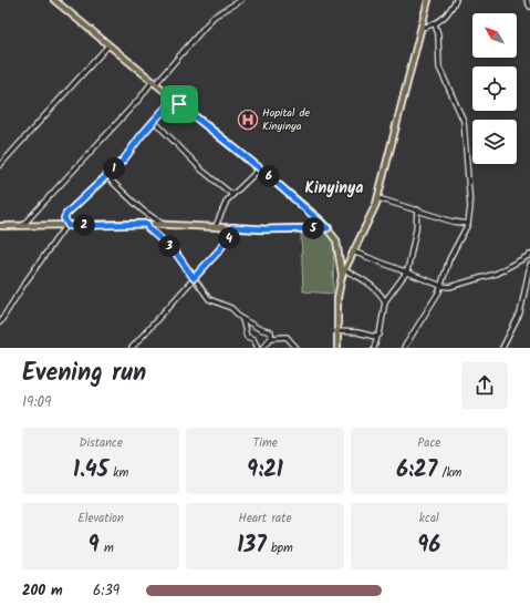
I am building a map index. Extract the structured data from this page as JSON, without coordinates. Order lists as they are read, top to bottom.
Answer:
{
  "districts": ["Kinyinya"],
  "places": {
    "hospital": ["Hopital de Kinyinya"]
  },
  "north": "top left",
  "page": {
    "pins": [
      "1",
      "6",
      "2",
      "5",
      "4",
      "3"
    ],
    "heading": ["Evening run", "19:09"],
    "stats": [
      ["Distance", "1.45 km"],
      ["Time", "9:21"],
      ["Pace", "6:27 /km"],
      ["Elevation", "9 m"],
      ["Heart rate", "137 bpm"],
      ["kcal", "96"]
    ],
    "list": [
      {
        "name": "200 m",
        "note": "6:39"
      }
    ]
  }
}
